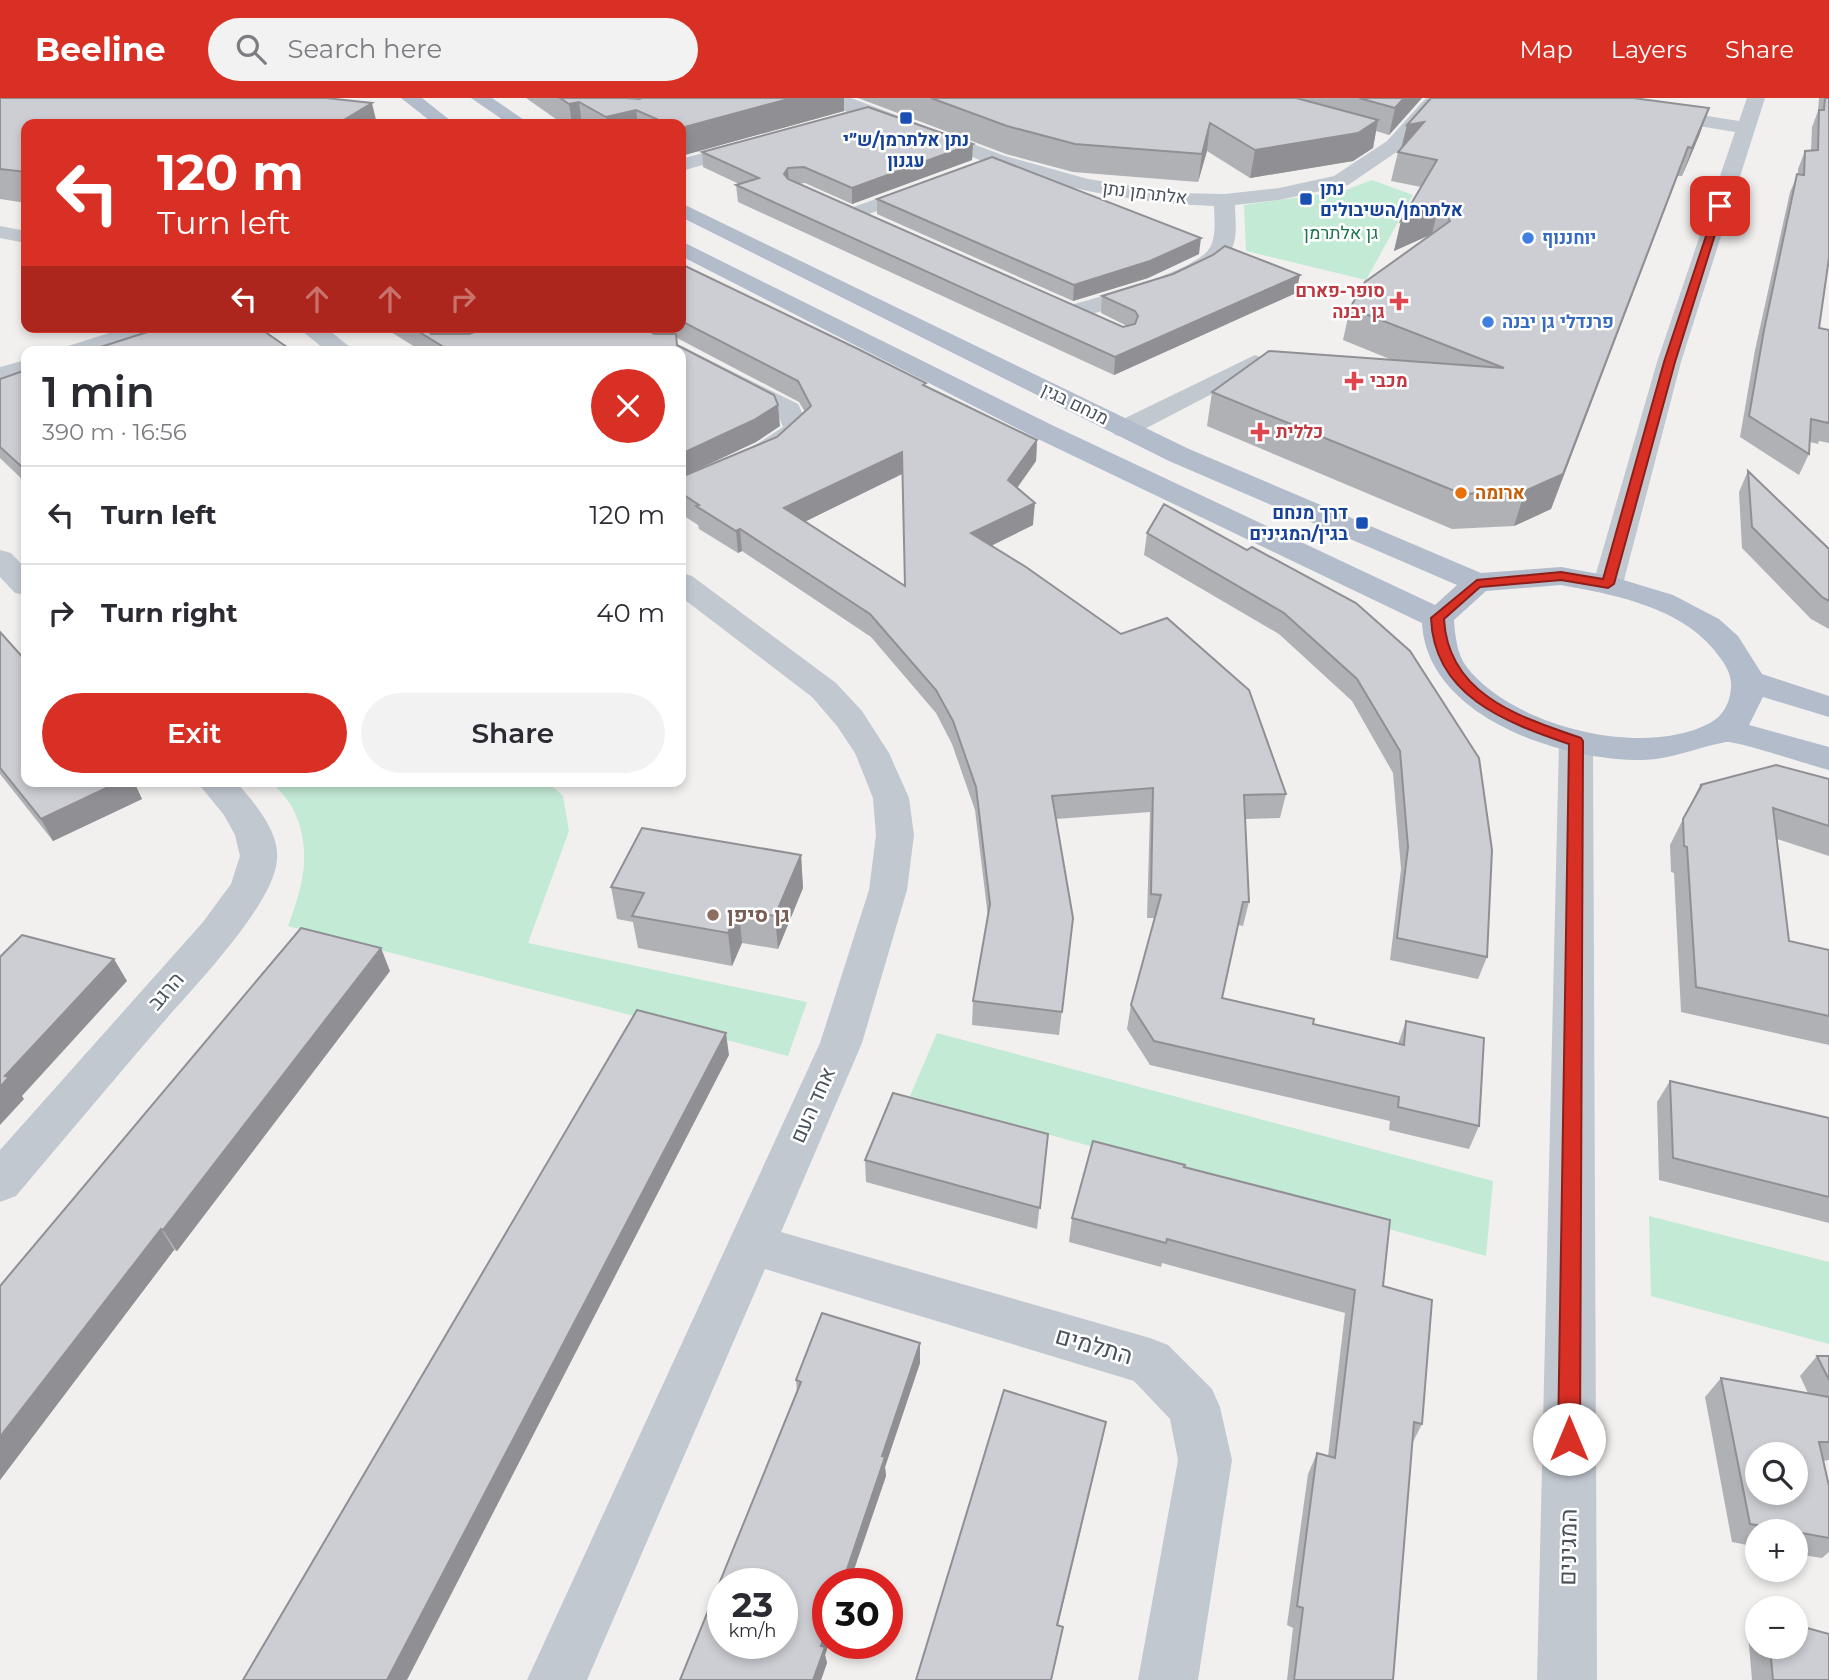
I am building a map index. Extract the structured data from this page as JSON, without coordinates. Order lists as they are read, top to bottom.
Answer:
{
  "streets": {
    "main road": ["מנחם בגין"],
    "street": [
      "אלתרמן נתן",
      "הרגב",
      "אחד העם",
      "התלמים",
      "המגינים"
    ]
  },
  "crossings": [
    ["אחד העם", "התלמים"]
  ],
  "parks": ["גן אלתרמן"],
  "places": {
    "transit": ["נתן אלתרמן/ש״י עגנון", "נתן אלתרמן/השיבולים", "דרך מנחם בגין/המגינים"],
    "other": [
      "יוחננוף",
      "פרנדלי גן יבנה",
      "ארומה",
      "גן סיפן"
    ],
    "health": ["סופר-פארם גן יבנה", "מכבי", "כללית"]
  },
  "page": {
    "header": "Beeline",
    "search": "Search here",
    "nav": ["Map", "Layers", "Share"],
    "turn": ["120 m", "Turn left"],
    "heading": ["1 min", "390 m · 16:56"],
    "list": [
      {
        "name": "Turn left",
        "value": "120 m"
      },
      {
        "name": "Turn right",
        "value": "40 m"
      }
    ],
    "buttons": ["Exit", "Share"],
    "map_buttons": ["+", "−"],
    "speed": "23 km/h",
    "limit": "30"
  }
}
